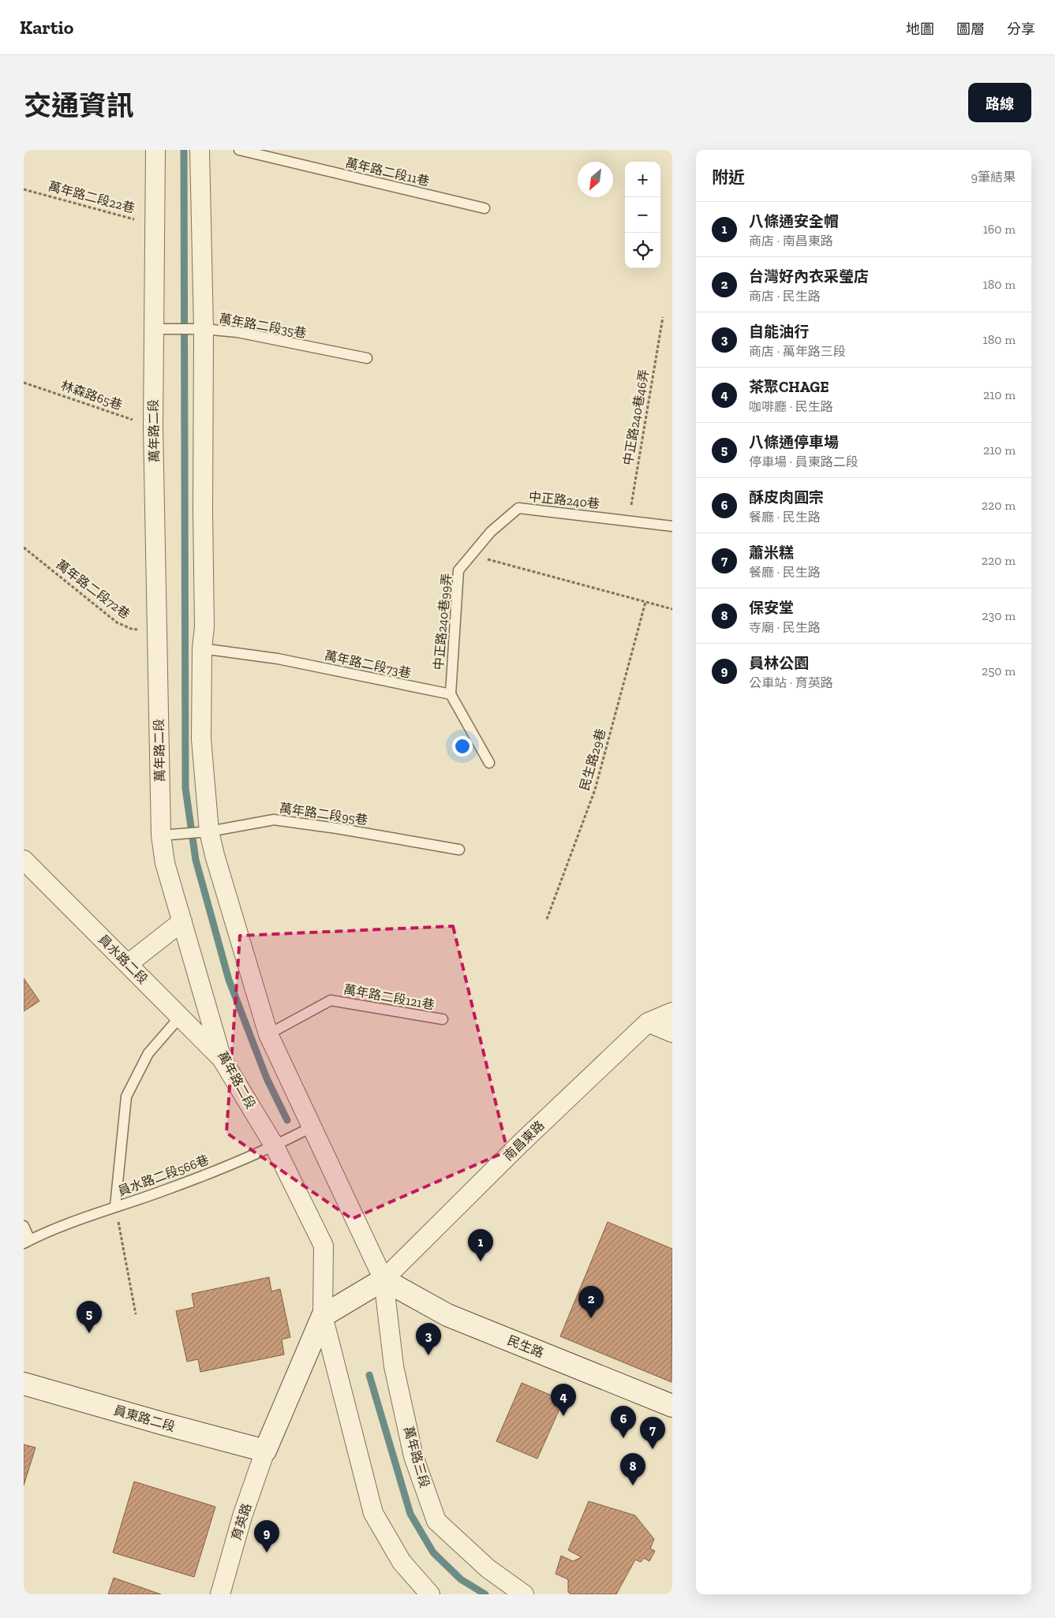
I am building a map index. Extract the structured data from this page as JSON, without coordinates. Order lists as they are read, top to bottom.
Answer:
{
  "streets": {
    "street": [
      "萬年路二段",
      "員水路二段",
      "南昌東路",
      "民生路",
      "員東路二段",
      "萬年路三段",
      "育英路"
    ],
    "lane": [
      "萬年路二段11巷",
      "萬年路二段35巷",
      "中正路240巷",
      "中正路240巷99弄",
      "萬年路二段73巷",
      "萬年路二段95巷",
      "萬年路二段121巷",
      "員水路二段566巷"
    ],
    "path": [
      "萬年路二段22巷",
      "林森路65巷",
      "中正路240巷46弄",
      "萬年路二段72巷",
      "民生路29巷"
    ]
  },
  "crossings": [
    ["萬年路二段22巷", "萬年路二段"],
    ["萬年路二段35巷", "萬年路二段"],
    ["林森路65巷", "萬年路二段"],
    ["中正路240巷46弄", "中正路240巷"],
    ["萬年路二段", "萬年路二段72巷"],
    ["萬年路二段", "萬年路二段95巷"],
    ["萬年路二段", "員水路二段"],
    ["萬年路二段", "員水路二段566巷"],
    ["中正路240巷", "中正路240巷99弄"],
    ["中正路240巷99弄", "萬年路二段73巷"],
    ["南昌東路", "民生路"],
    ["南昌東路", "萬年路三段"],
    ["民生路", "萬年路三段"],
    ["員東路二段", "育英路"]
  ],
  "north": "bottom left",
  "page": {
    "header": "Kartio",
    "nav": ["地圖", "圖層", "分享"],
    "title": "交通資訊",
    "buttons": "路線",
    "heading": ["附近", "9筆結果"],
    "map_buttons": ["+", "−"],
    "list": [
      {
        "mark": "1",
        "name": "八條通安全帽",
        "note": "商店 · 南昌東路",
        "value": "160 m"
      },
      {
        "mark": "2",
        "name": "台灣好內衣采瑩店",
        "note": "商店 · 民生路",
        "value": "180 m"
      },
      {
        "mark": "3",
        "name": "自能油行",
        "note": "商店 · 萬年路三段",
        "value": "180 m"
      },
      {
        "mark": "4",
        "name": "茶聚CHAGE",
        "note": "咖啡廳 · 民生路",
        "value": "210 m"
      },
      {
        "mark": "5",
        "name": "八條通停車場",
        "note": "停車場 · 員東路二段",
        "value": "210 m"
      },
      {
        "mark": "6",
        "name": "酥皮肉圓宗",
        "note": "餐廳 · 民生路",
        "value": "220 m"
      },
      {
        "mark": "7",
        "name": "蕭米糕",
        "note": "餐廳 · 民生路",
        "value": "220 m"
      },
      {
        "mark": "8",
        "name": "保安堂",
        "note": "寺廟 · 民生路",
        "value": "230 m"
      },
      {
        "mark": "9",
        "name": "員林公園",
        "note": "公車站 · 育英路",
        "value": "250 m"
      }
    ],
    "pins": [
      "1",
      "2",
      "5",
      "3",
      "4",
      "6",
      "7",
      "8",
      "9"
    ]
  }
}
